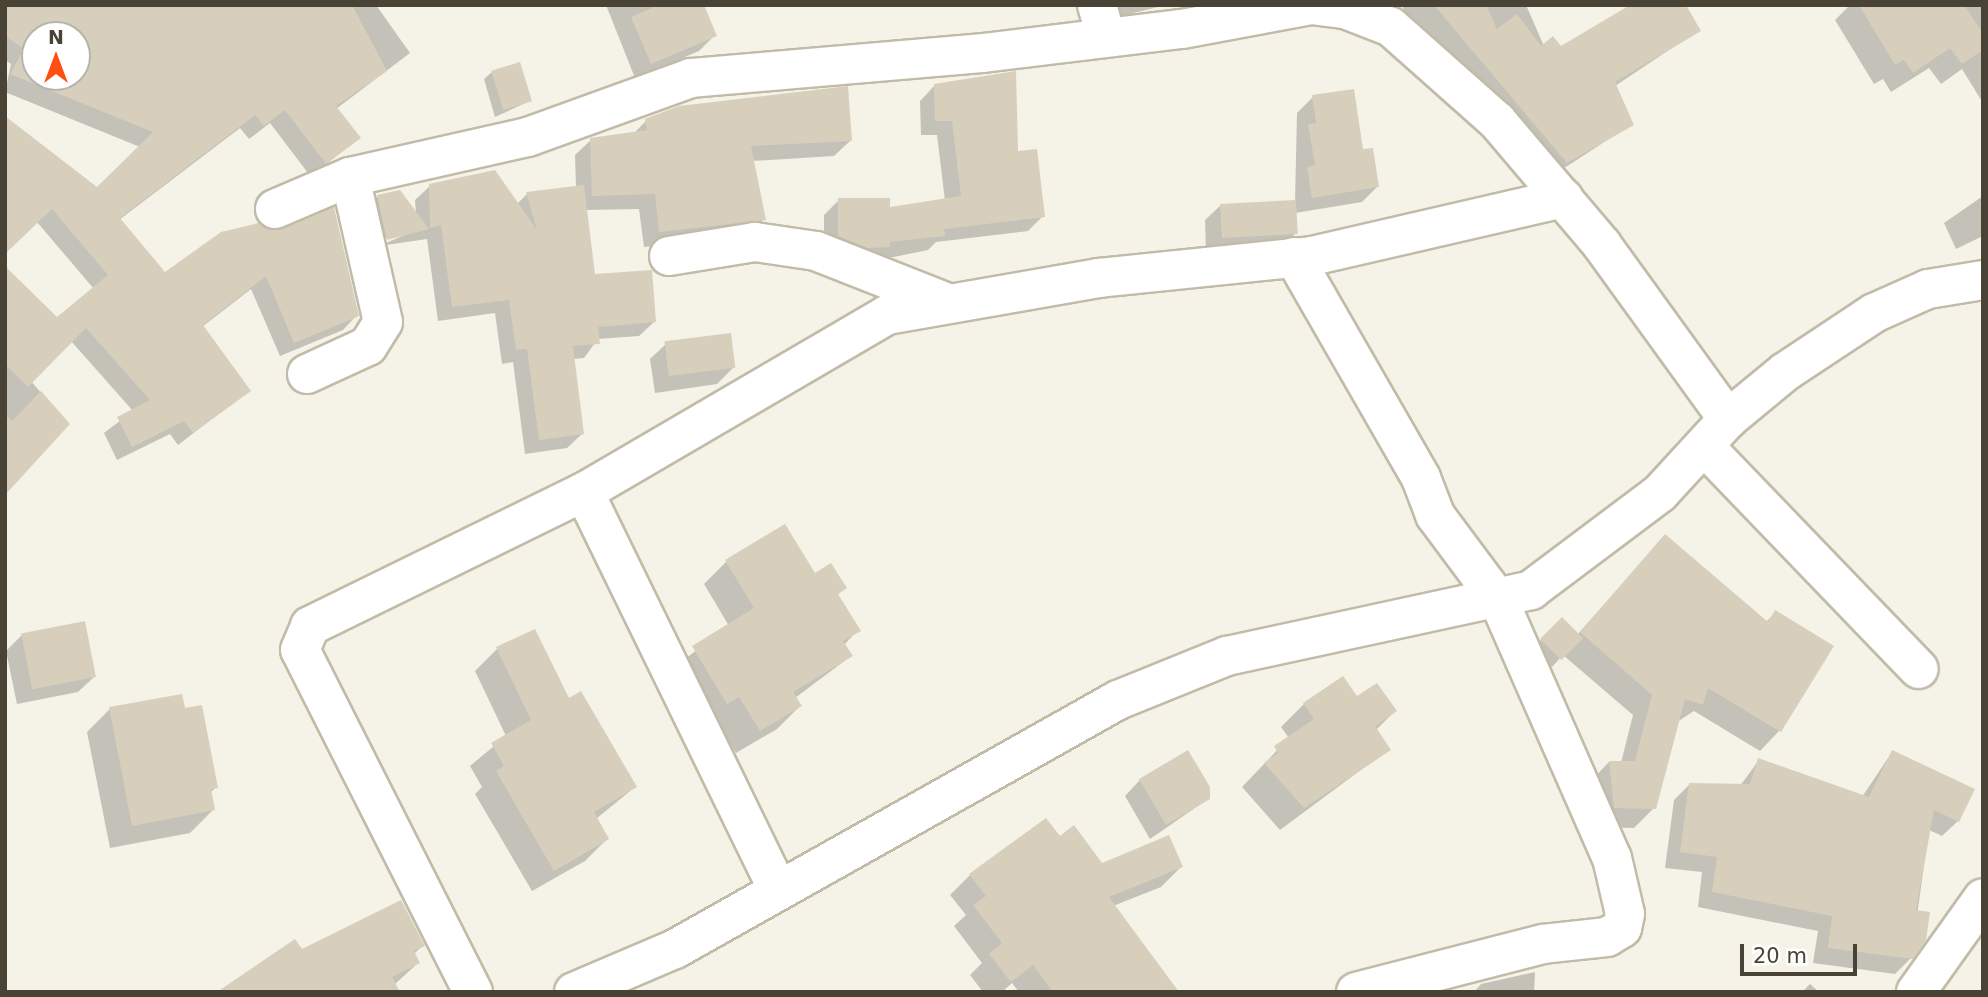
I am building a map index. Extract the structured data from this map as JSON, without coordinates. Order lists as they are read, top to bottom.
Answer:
{
  "scale_bar": "20 m",
  "north": "top"
}
